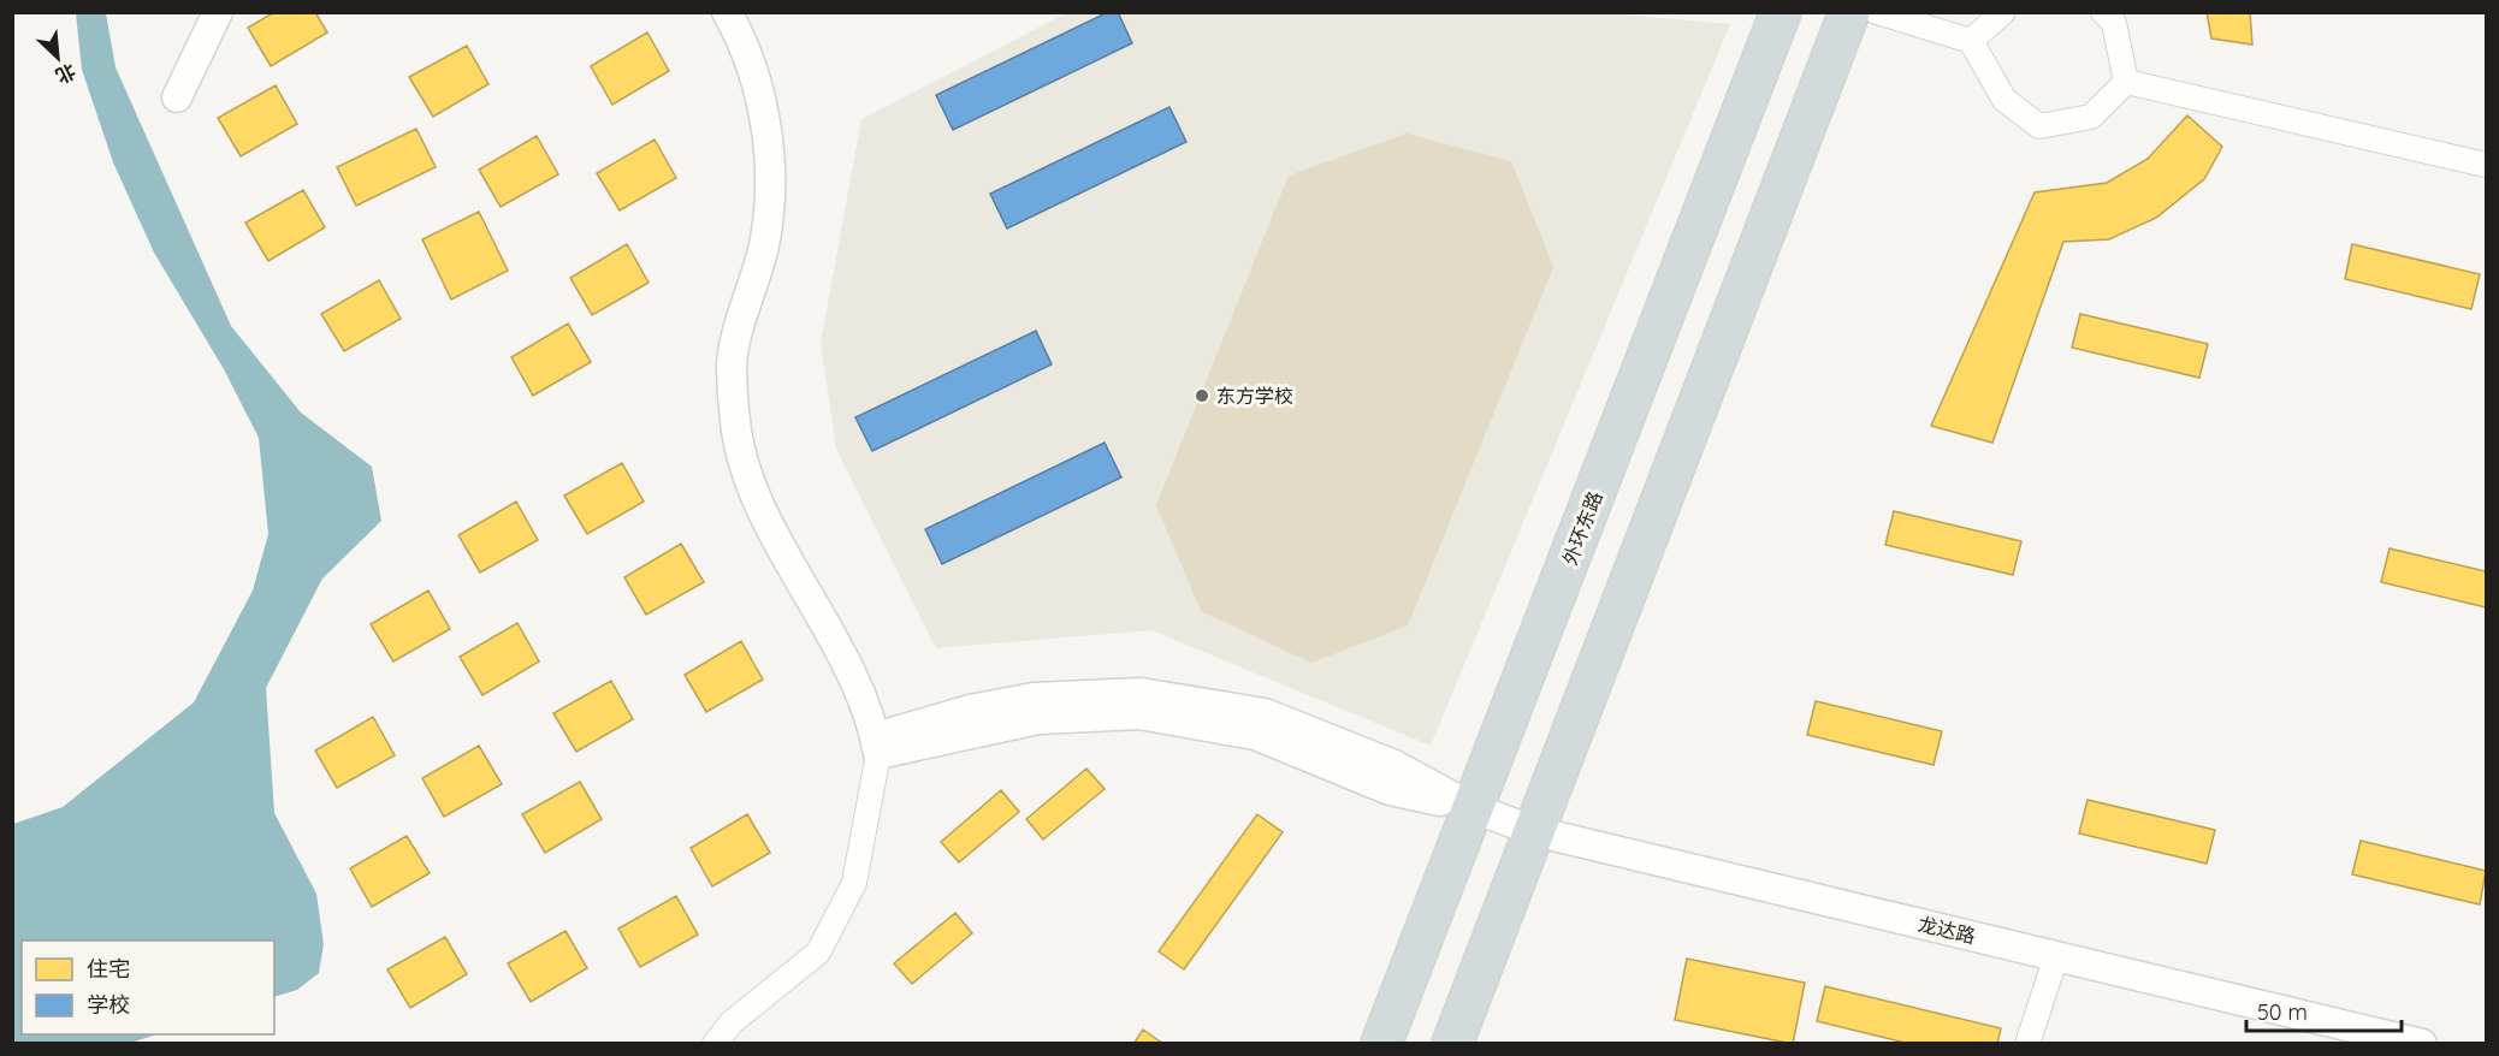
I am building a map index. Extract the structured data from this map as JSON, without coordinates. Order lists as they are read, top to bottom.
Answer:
{
  "streets": {
    "highway": ["外环东路"],
    "street": ["龙达路"]
  },
  "crossings": [
    ["外环东路", "龙达路"]
  ],
  "places": ["东方学校"],
  "legend": ["住宅", "学校"],
  "scale_bar": "50 m",
  "north": "bottom right"
}
